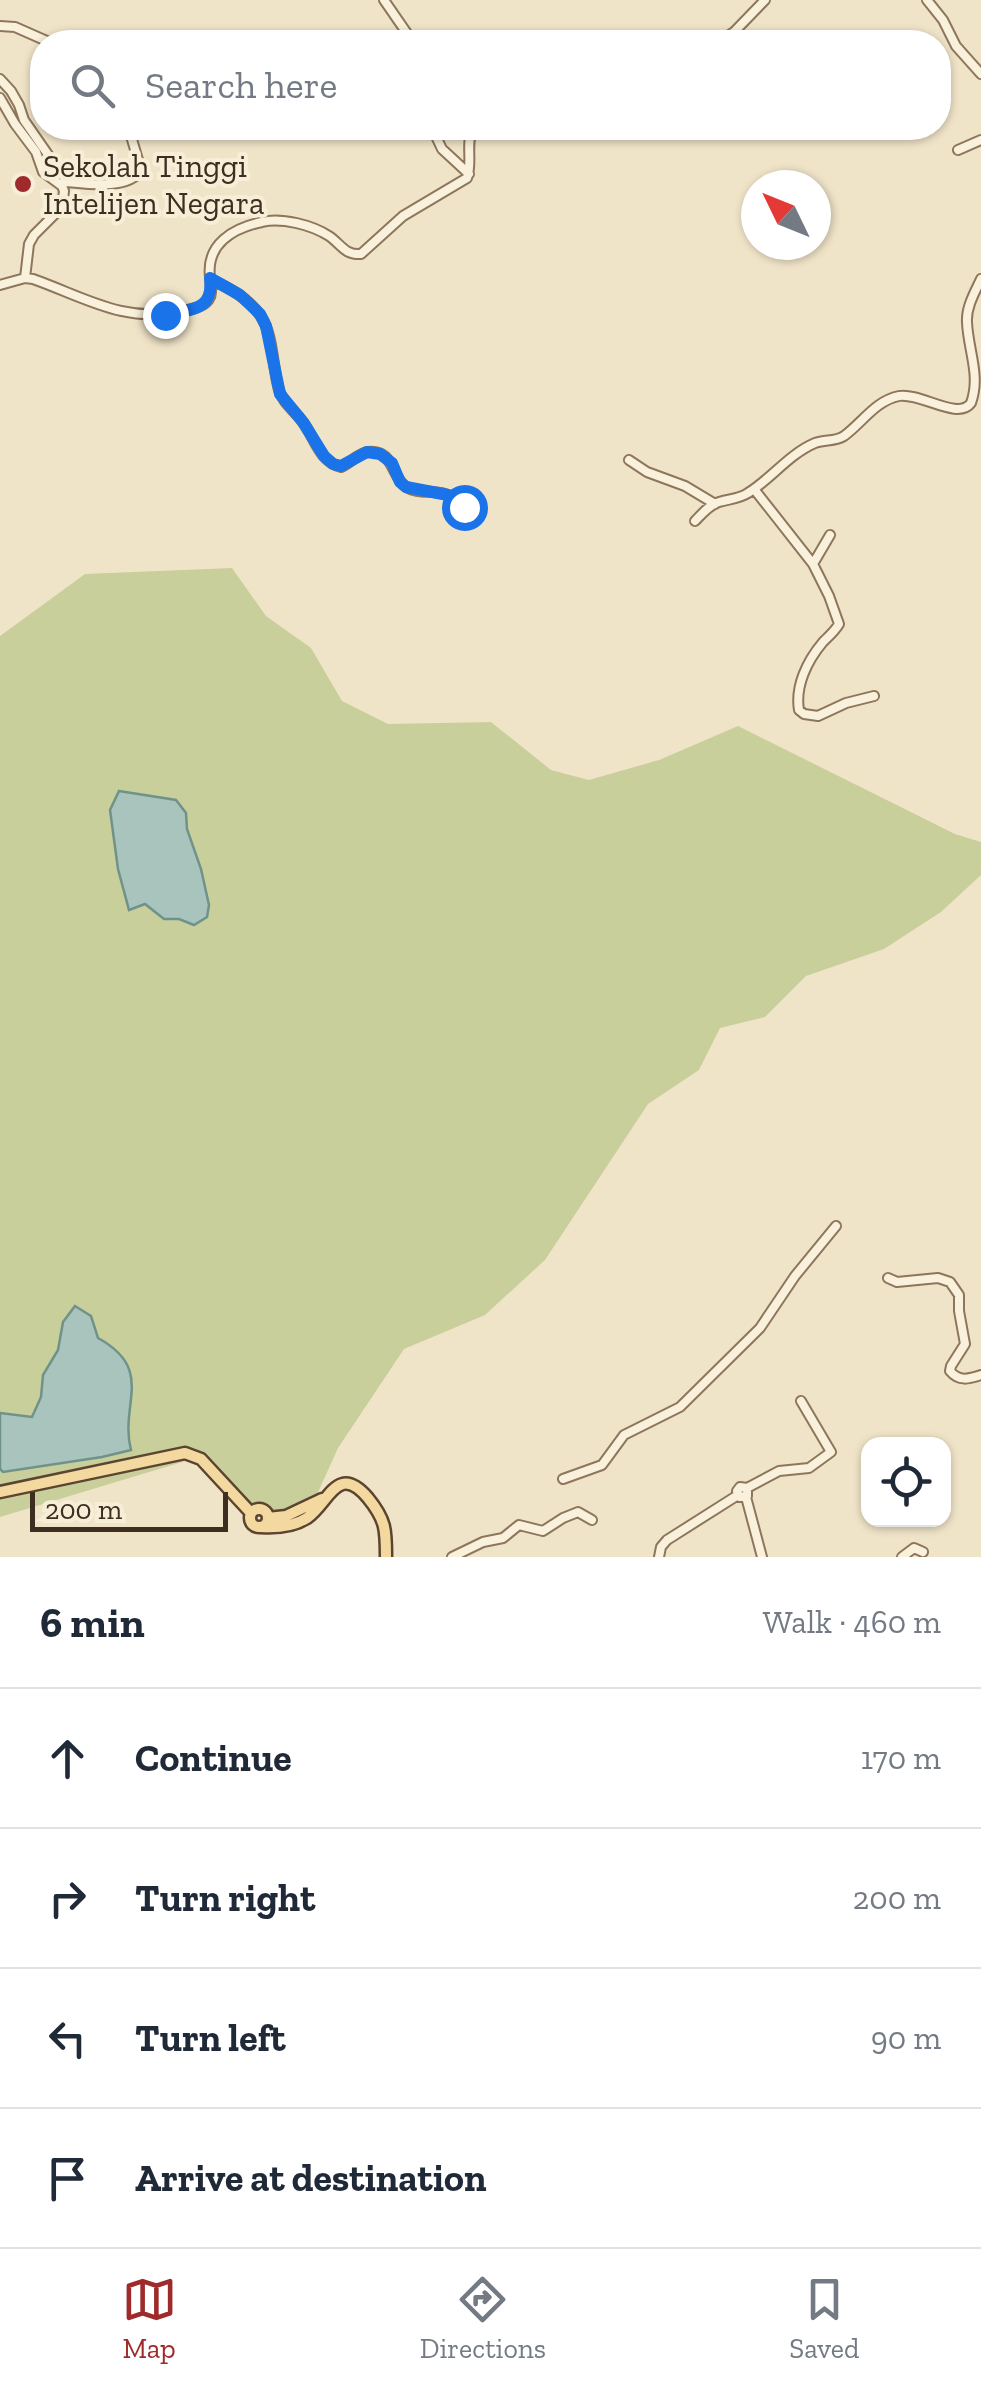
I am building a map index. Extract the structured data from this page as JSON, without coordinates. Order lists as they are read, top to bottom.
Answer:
{
  "places": ["Sekolah Tinggi Intelijen Negara"],
  "scale_bar": "200 m",
  "north": "top left",
  "page": {
    "search": "Search here",
    "scale": "200 m",
    "heading": ["6 min", "Walk · 460 m"],
    "list": [
      ["Continue", "170 m"],
      ["Turn right", "200 m"],
      ["Turn left", "90 m"],
      "Arrive at destination"
    ],
    "nav": ["Map", "Directions", "Saved"]
  }
}
